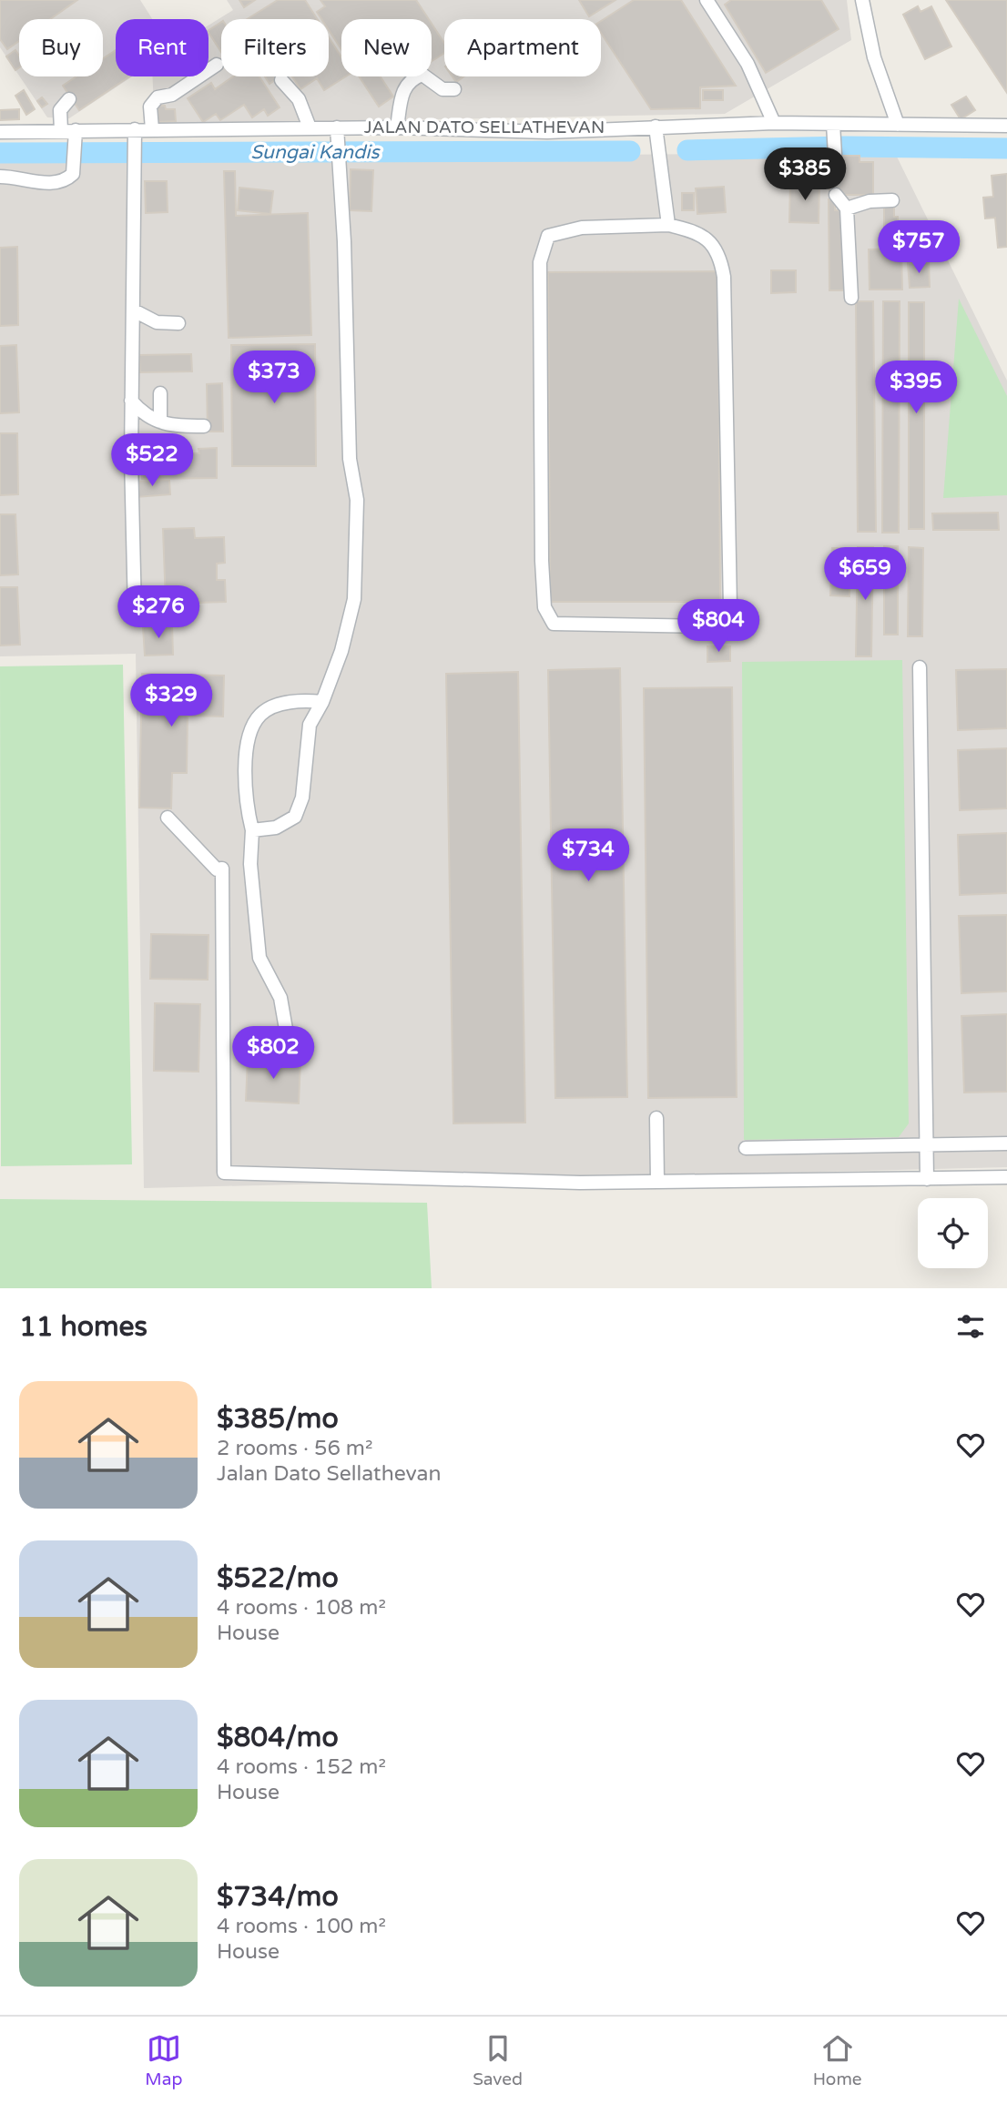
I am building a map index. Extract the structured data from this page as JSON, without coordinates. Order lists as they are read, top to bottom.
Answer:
{
  "streets": {
    "street": ["JALAN DATO SELLATHEVAN"]
  },
  "water": ["Sungai Kandis"],
  "page": {
    "chip": [
      "Buy",
      "Rent",
      "Filters",
      "New",
      "Apartment"
    ],
    "price": [
      "$385",
      "$757",
      "$373",
      "$395",
      "$522",
      "$659",
      "$276",
      "$804",
      "$329",
      "$734",
      "$802"
    ],
    "heading": "11 homes",
    "list": [
      {
        "name": "$385/mo",
        "note": "2 rooms · 56 m² · Jalan Dato Sellathevan"
      },
      {
        "name": "$522/mo",
        "note": "4 rooms · 108 m² · House"
      },
      {
        "name": "$804/mo",
        "note": "4 rooms · 152 m² · House"
      },
      {
        "name": "$734/mo",
        "note": "4 rooms · 100 m² · House"
      }
    ],
    "tabs": ["Map", "Saved", "Home"]
  }
}
